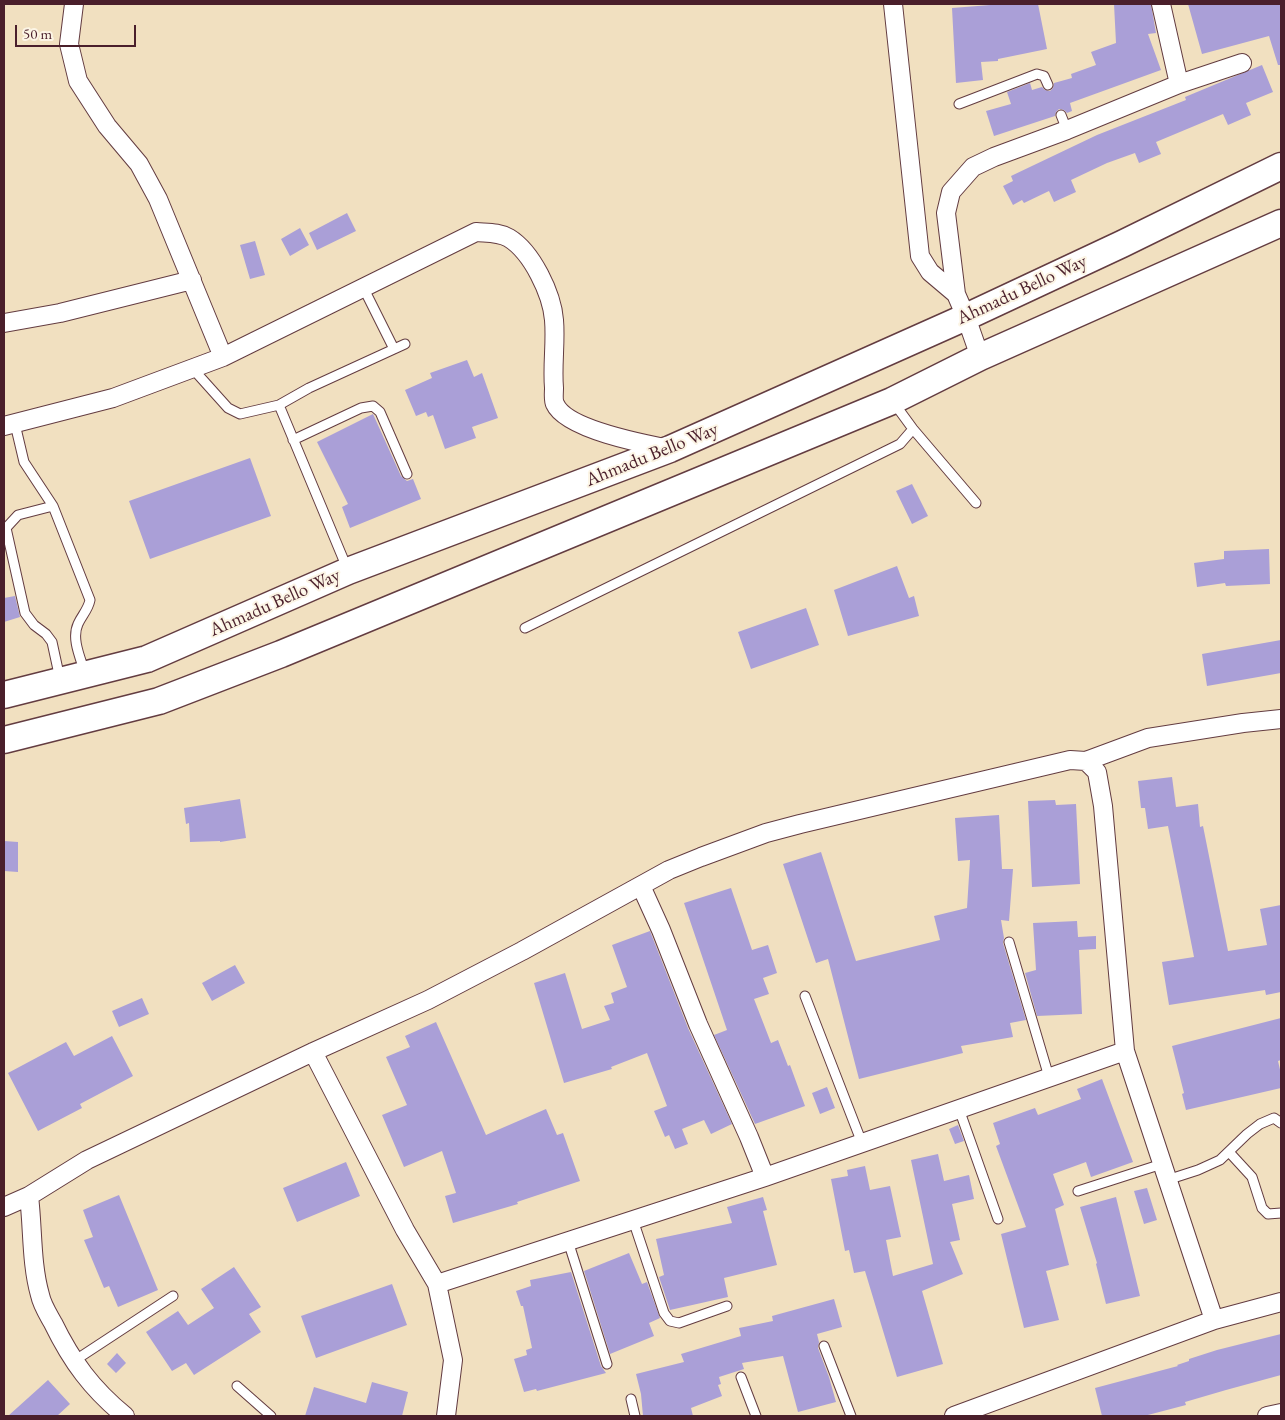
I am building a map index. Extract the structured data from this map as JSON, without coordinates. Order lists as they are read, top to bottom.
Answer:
{
  "streets": {
    "main road": ["Ahmadu Bello Way"]
  },
  "scale_bar": "50 m"
}
